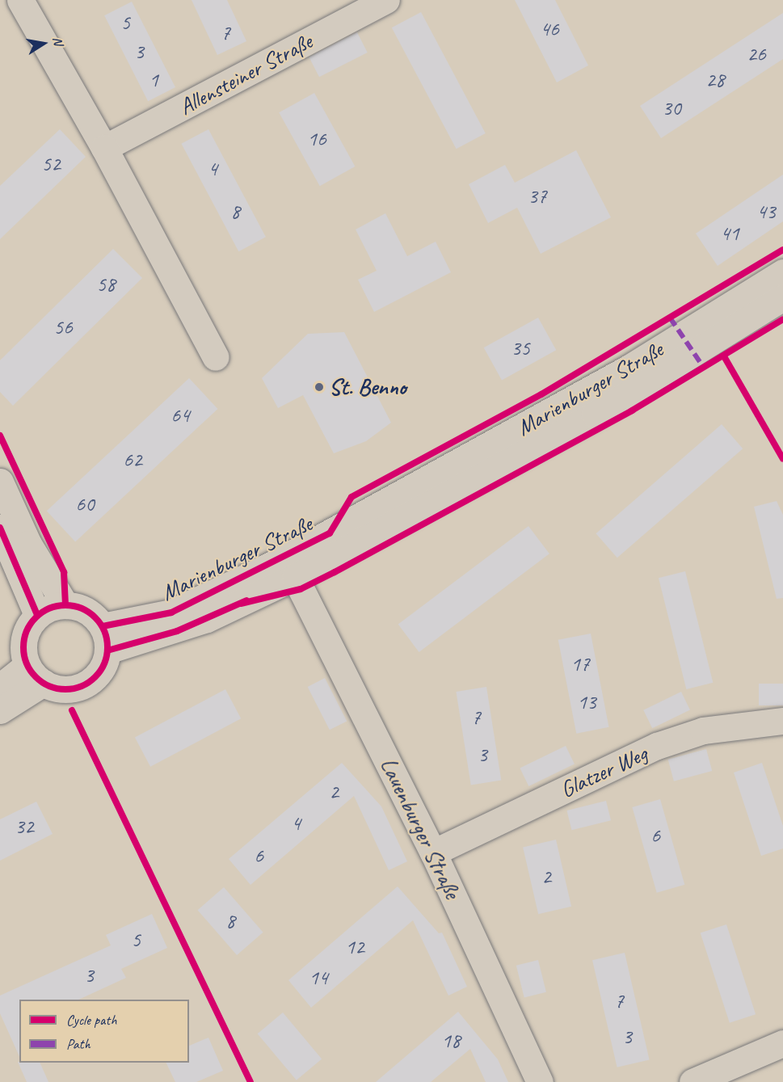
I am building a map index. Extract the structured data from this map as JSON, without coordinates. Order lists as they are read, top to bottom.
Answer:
{
  "streets": {
    "street": [
      "Allensteiner Straße",
      "Marienburger Straße",
      "Glatzer Weg",
      "Lauenburger Straße"
    ]
  },
  "crossings": [
    ["Marienburger Straße", "Lauenburger Straße"],
    ["Glatzer Weg", "Lauenburger Straße"]
  ],
  "places": ["St. Benno"],
  "house_numbers": [
    "5",
    "46",
    "7",
    "3",
    "26",
    "1",
    "28",
    "30",
    "16",
    "52",
    "4",
    "37",
    "8",
    "43",
    "41",
    "58",
    "56",
    "35",
    "64",
    "62",
    "60",
    "17",
    "13",
    "7",
    "3",
    "2",
    "4",
    "32",
    "6",
    "6",
    "2",
    "8",
    "5",
    "12",
    "3",
    "14",
    "7",
    "3",
    "18"
  ],
  "legend": ["Cycle path", "Path"],
  "north": "right"
}
